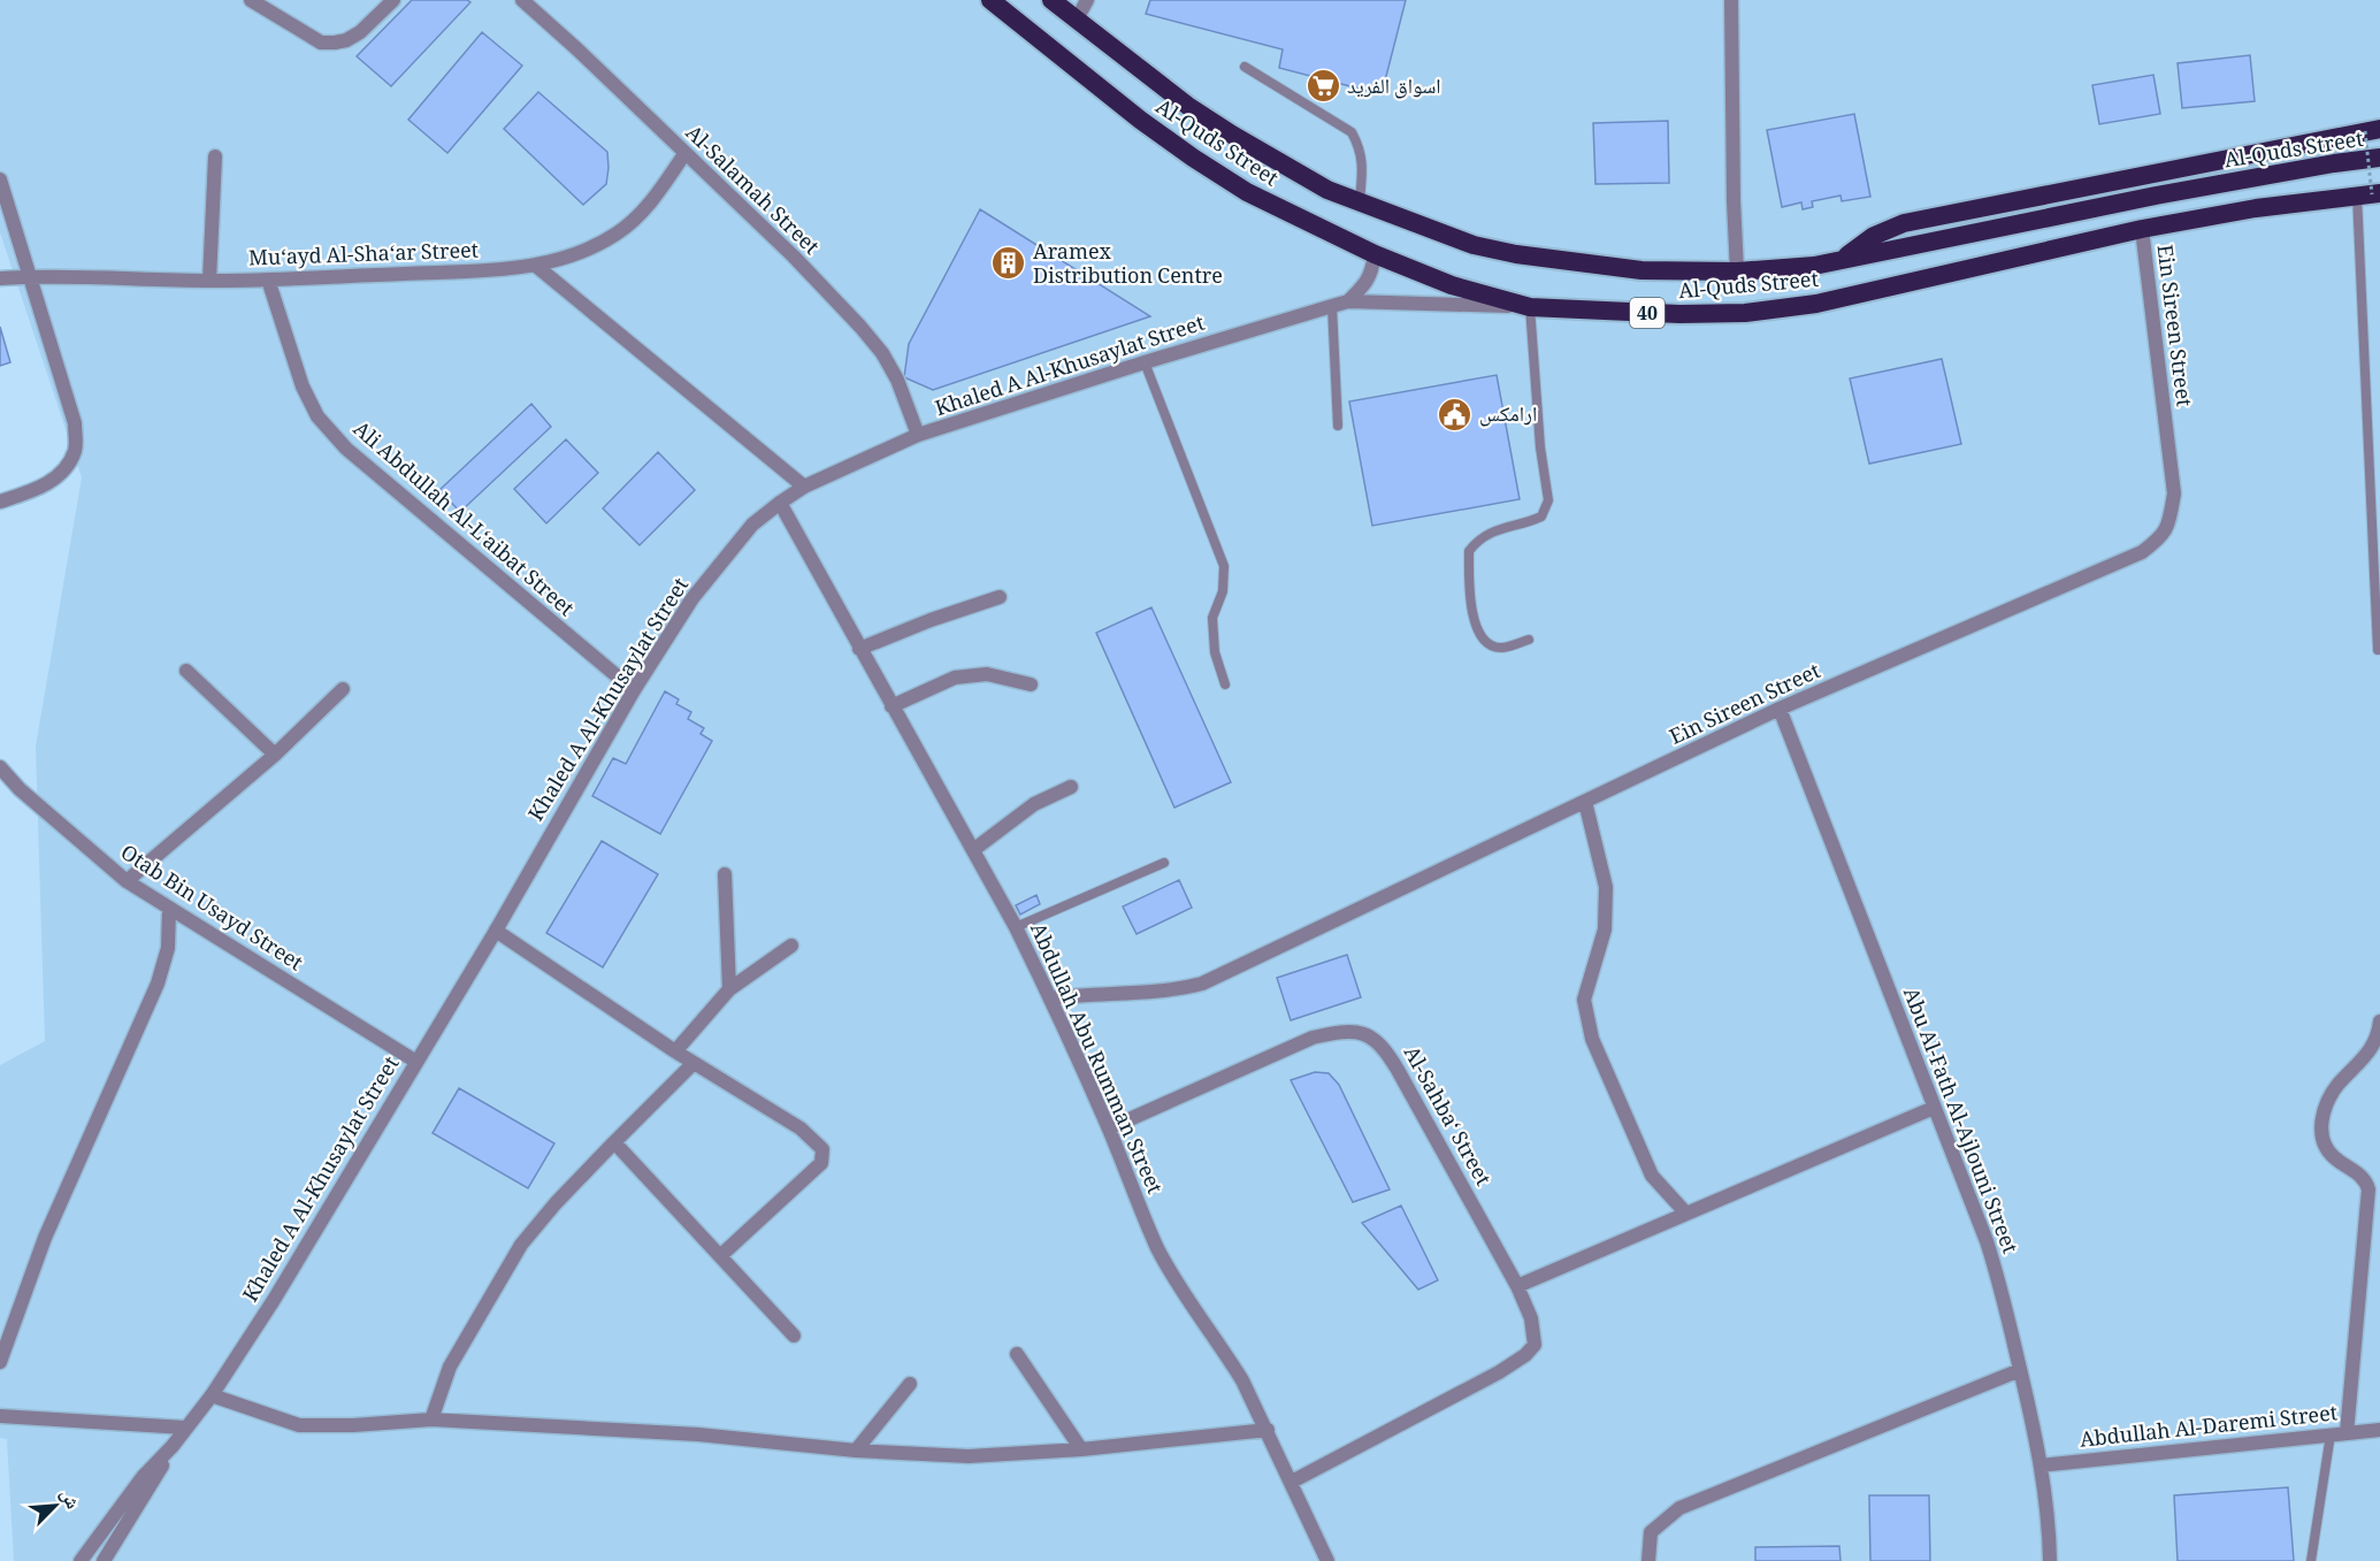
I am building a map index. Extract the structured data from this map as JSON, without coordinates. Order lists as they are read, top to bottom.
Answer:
{
  "streets": {
    "highway": ["Al-Quds Street", "40"],
    "street": [
      "Al-Salamah Street",
      "Mu‘ayd Al-Sha‘ar Street",
      "Ein Sireen Street",
      "Khaled A Al-Khusaylat Street",
      "Ali Abdullah Al-L‘aibat Street",
      "Otab Bin Usayd Street",
      "Abdullah Abu Rumman Street",
      "Al-Sahba‘ Street",
      "Abu Al-Fath Al-Ajlouni Street",
      "Abdullah Al-Daremi Street"
    ]
  },
  "crossings": [
    ["Al-Quds Street", "Ein Sireen Street"],
    ["Al-Quds Street", "Khaled A Al-Khusaylat Street"],
    ["Al-Salamah Street", "Mu‘ayd Al-Sha‘ar Street"],
    ["Al-Salamah Street", "Khaled A Al-Khusaylat Street"],
    ["Mu‘ayd Al-Sha‘ar Street", "Ali Abdullah Al-L‘aibat Street"],
    ["Ein Sireen Street", "Abdullah Abu Rumman Street"],
    ["Ein Sireen Street", "Abu Al-Fath Al-Ajlouni Street"],
    ["Khaled A Al-Khusaylat Street", "Ali Abdullah Al-L‘aibat Street"],
    ["Khaled A Al-Khusaylat Street", "Otab Bin Usayd Street"],
    ["Khaled A Al-Khusaylat Street", "Abdullah Abu Rumman Street"],
    ["Abdullah Abu Rumman Street", "Al-Sahba‘ Street"],
    ["Abu Al-Fath Al-Ajlouni Street", "Abdullah Al-Daremi Street"]
  ],
  "places": {
    "supermarket": ["اسواق الفريد"],
    "building": ["Aramex Distribution Centre"],
    "public building": ["ارامكس"]
  },
  "north": "top right"
}
